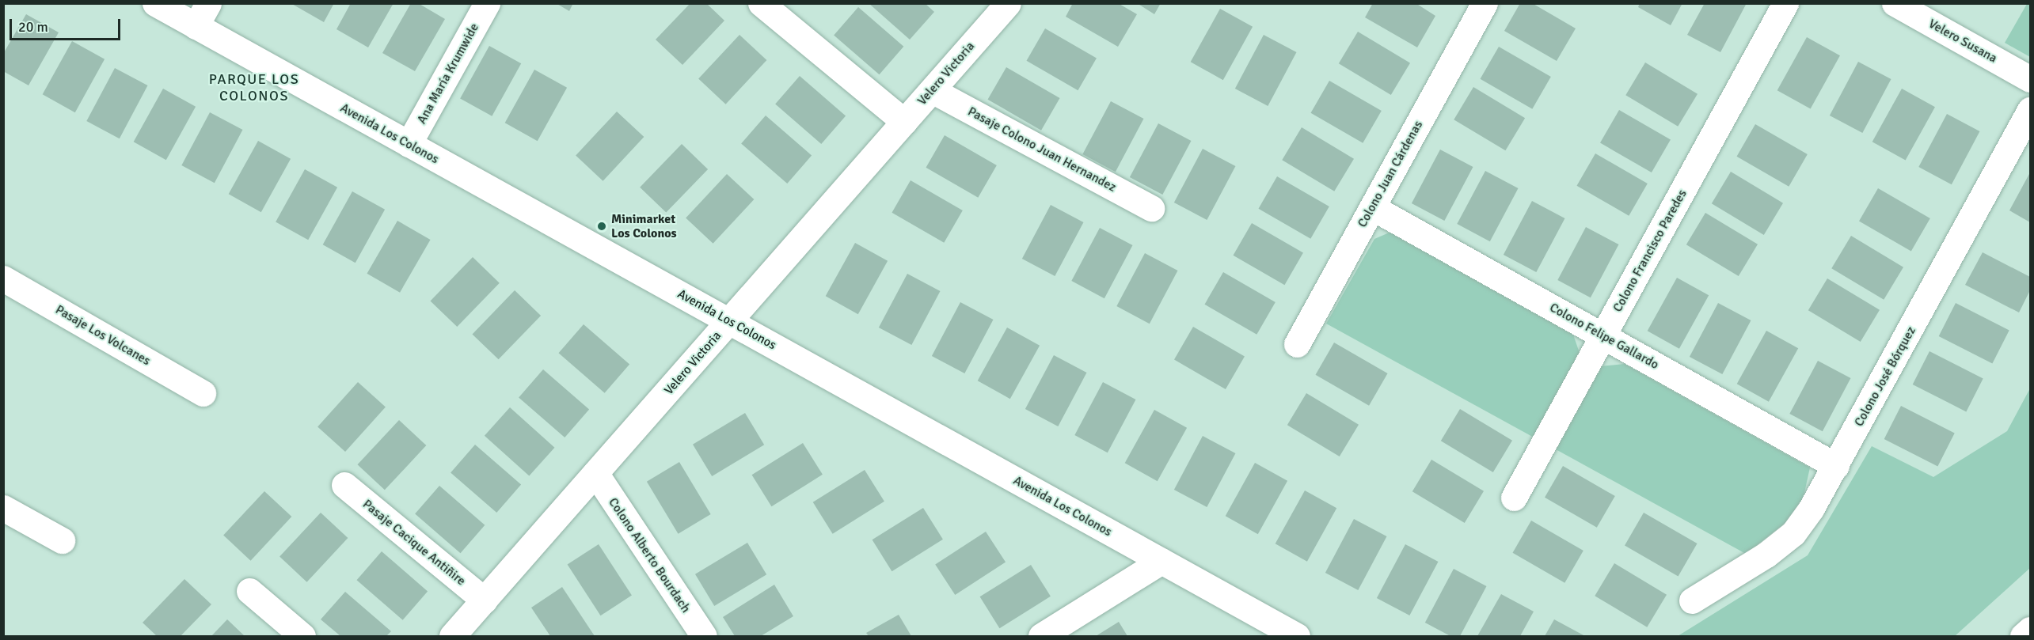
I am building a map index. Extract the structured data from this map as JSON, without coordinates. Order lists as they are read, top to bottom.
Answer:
{
  "streets": {
    "street": [
      "Velero Susana",
      "Ana María Krumwide",
      "Velero Victoria",
      "Avenida Los Colonos",
      "Pasaje Colono Juan Hernandez",
      "Colono Juan Cárdenas",
      "Colono Francisco Paredes",
      "Pasaje Los Volcanes",
      "Colono Felipe Gallardo",
      "Colono José Bórquez",
      "Pasaje Cacique Antiñire",
      "Colono Alberto Bourdach"
    ]
  },
  "crossings": [
    ["Ana María Krumwide", "Avenida Los Colonos"],
    ["Velero Victoria", "Avenida Los Colonos"],
    ["Velero Victoria", "Pasaje Colono Juan Hernandez"],
    ["Velero Victoria", "Pasaje Cacique Antiñire"],
    ["Velero Victoria", "Colono Alberto Bourdach"],
    ["Colono Juan Cárdenas", "Colono Felipe Gallardo"],
    ["Colono Francisco Paredes", "Colono Felipe Gallardo"],
    ["Colono Felipe Gallardo", "Colono José Bórquez"]
  ],
  "districts": ["PARQUE LOS COLONOS"],
  "places": ["Minimarket Los Colonos"],
  "scale_bar": "20 m"
}
